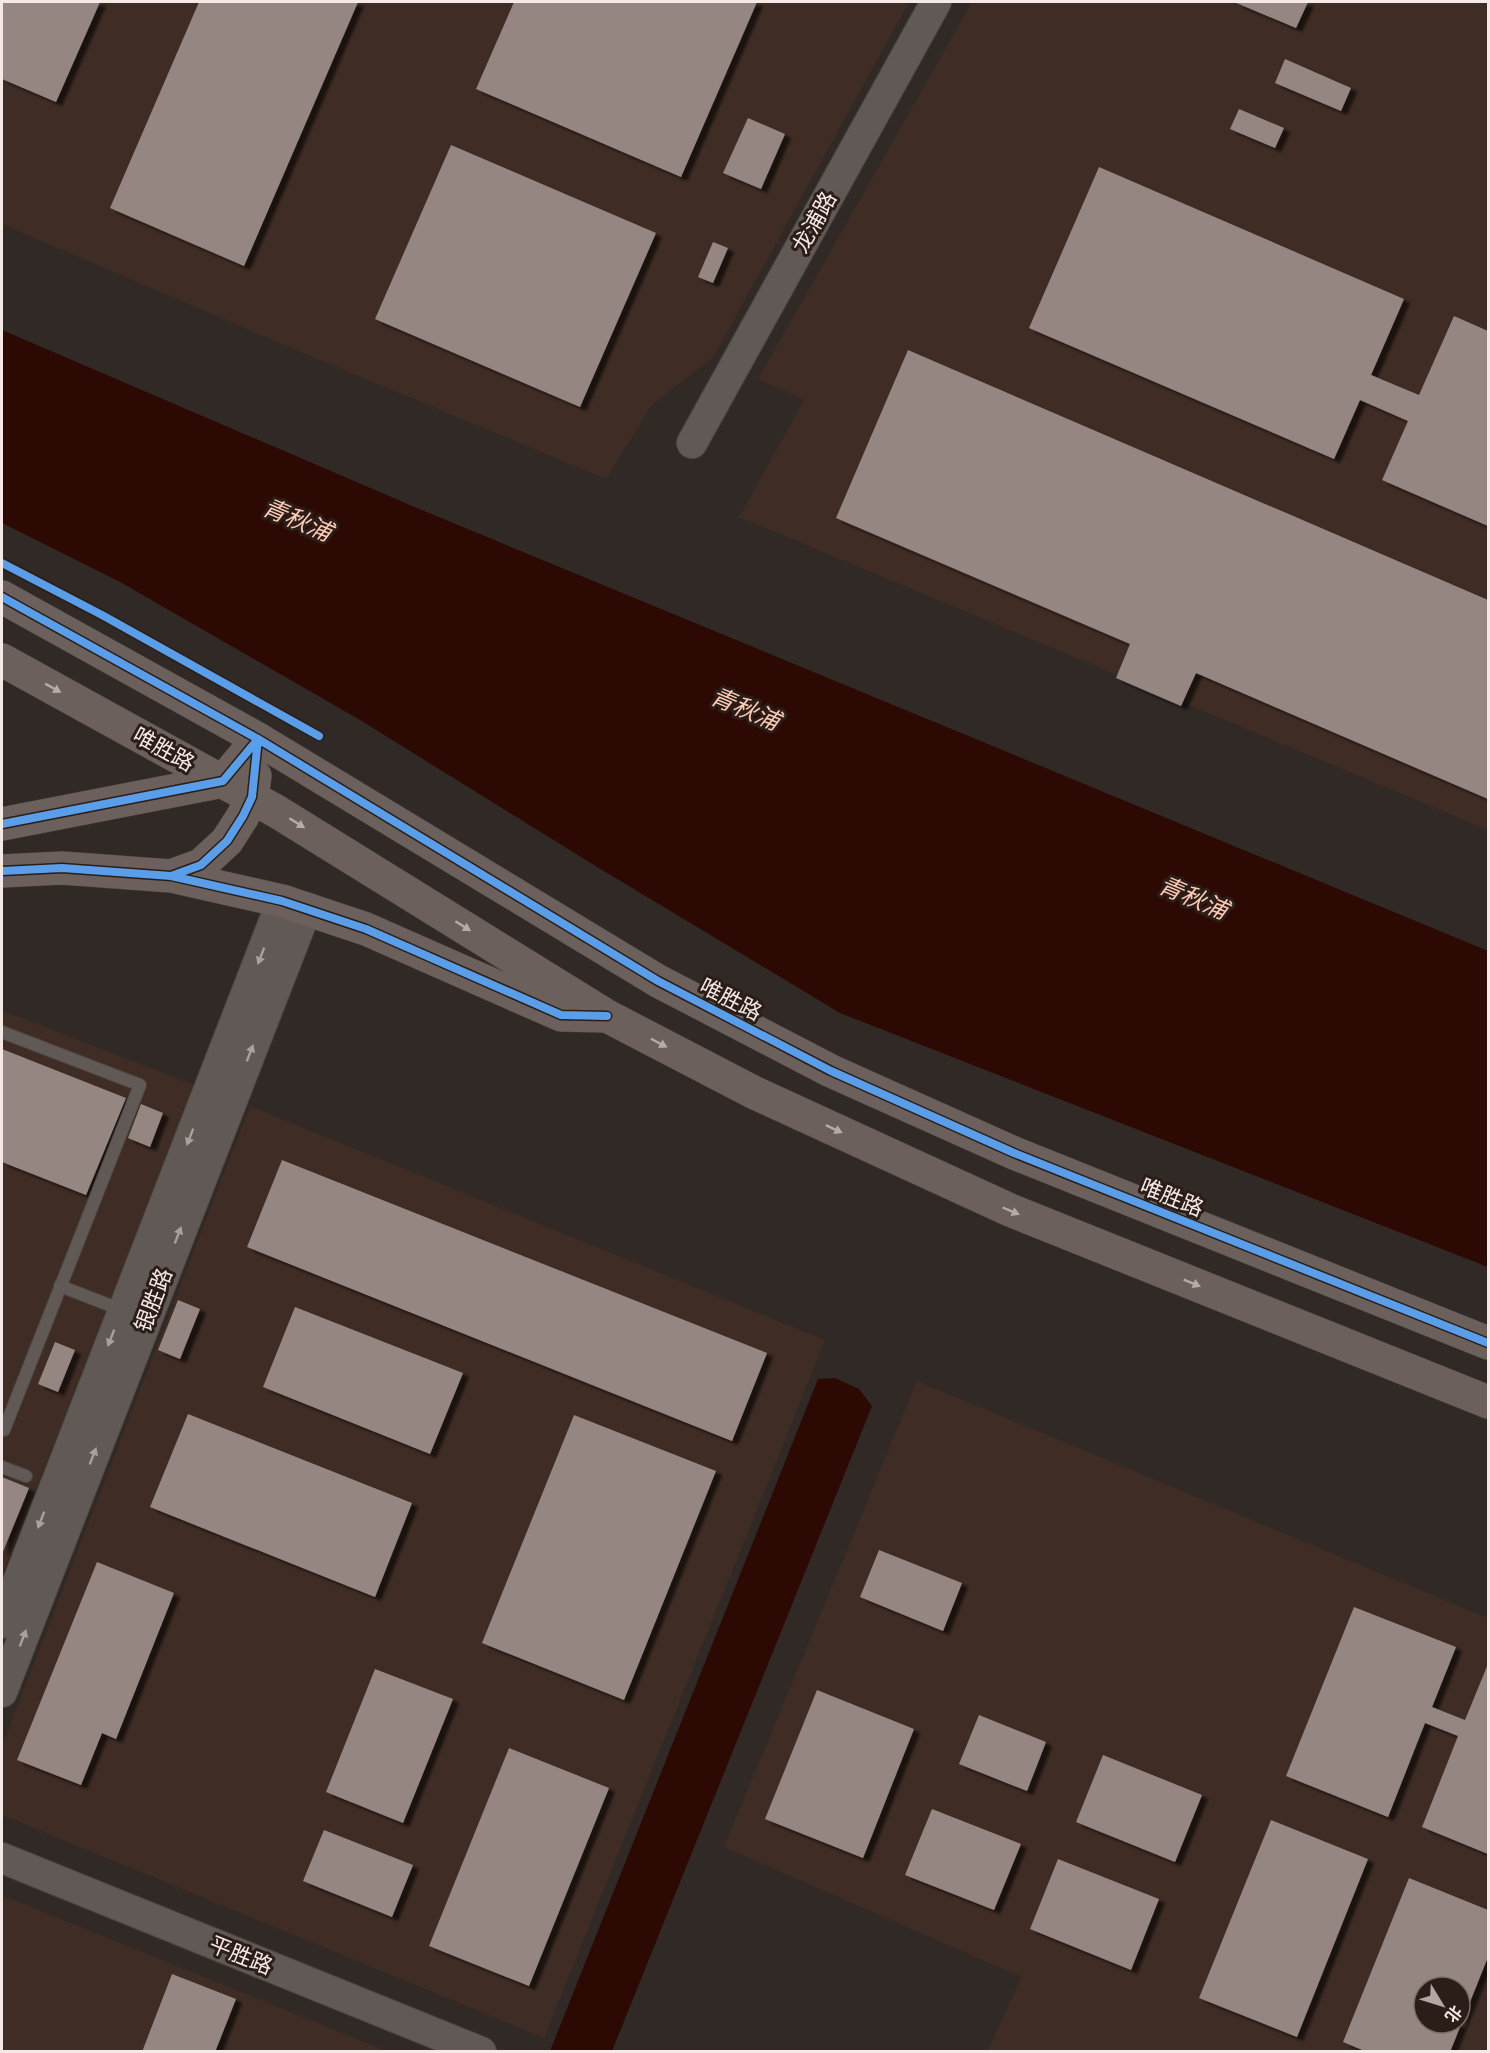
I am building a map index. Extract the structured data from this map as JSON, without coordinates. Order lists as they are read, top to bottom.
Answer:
{
  "streets": {
    "main road": ["唯胜路"],
    "street": ["龙浦路", "银胜路", "平胜路"]
  },
  "water": ["青秋浦"],
  "north": "bottom right"
}
